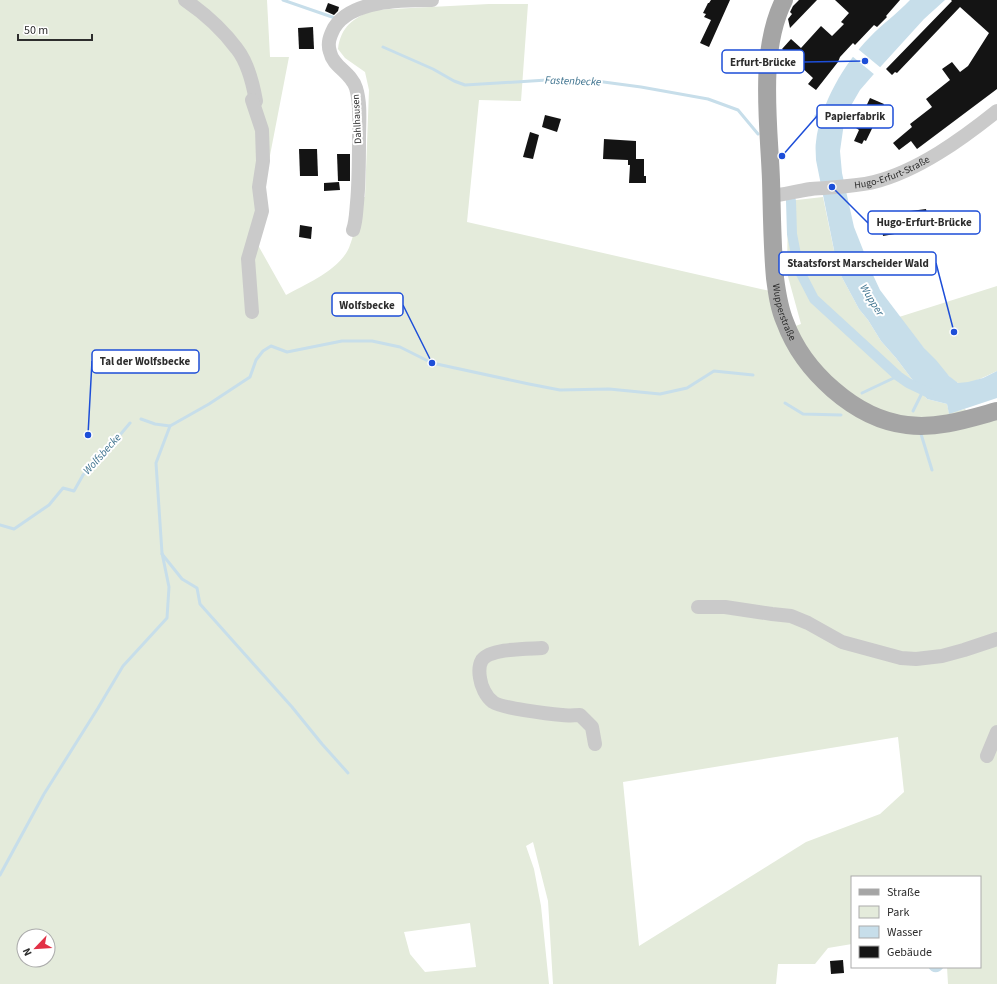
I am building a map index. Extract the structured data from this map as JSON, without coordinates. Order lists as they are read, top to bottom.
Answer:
{
  "streets": {
    "main road": ["Wupperstraße"],
    "street": ["Dahlhausen", "Hugo-Erfurt-Straße"]
  },
  "crossings": [
    ["Hugo-Erfurt-Straße", "Wupperstraße"]
  ],
  "water": ["Fastenbecke", "Wupper", "Wolfsbecke"],
  "places": [
    "Erfurt-Brücke",
    "Papierfabrik",
    "Hugo-Erfurt-Brücke",
    "Staatsforst Marscheider Wald",
    "Wolfsbecke",
    "Tal der Wolfsbecke"
  ],
  "legend": [
    "Straße",
    "Park",
    "Wasser",
    "Gebäude"
  ],
  "scale_bar": "50 m",
  "north": "bottom left"
}
